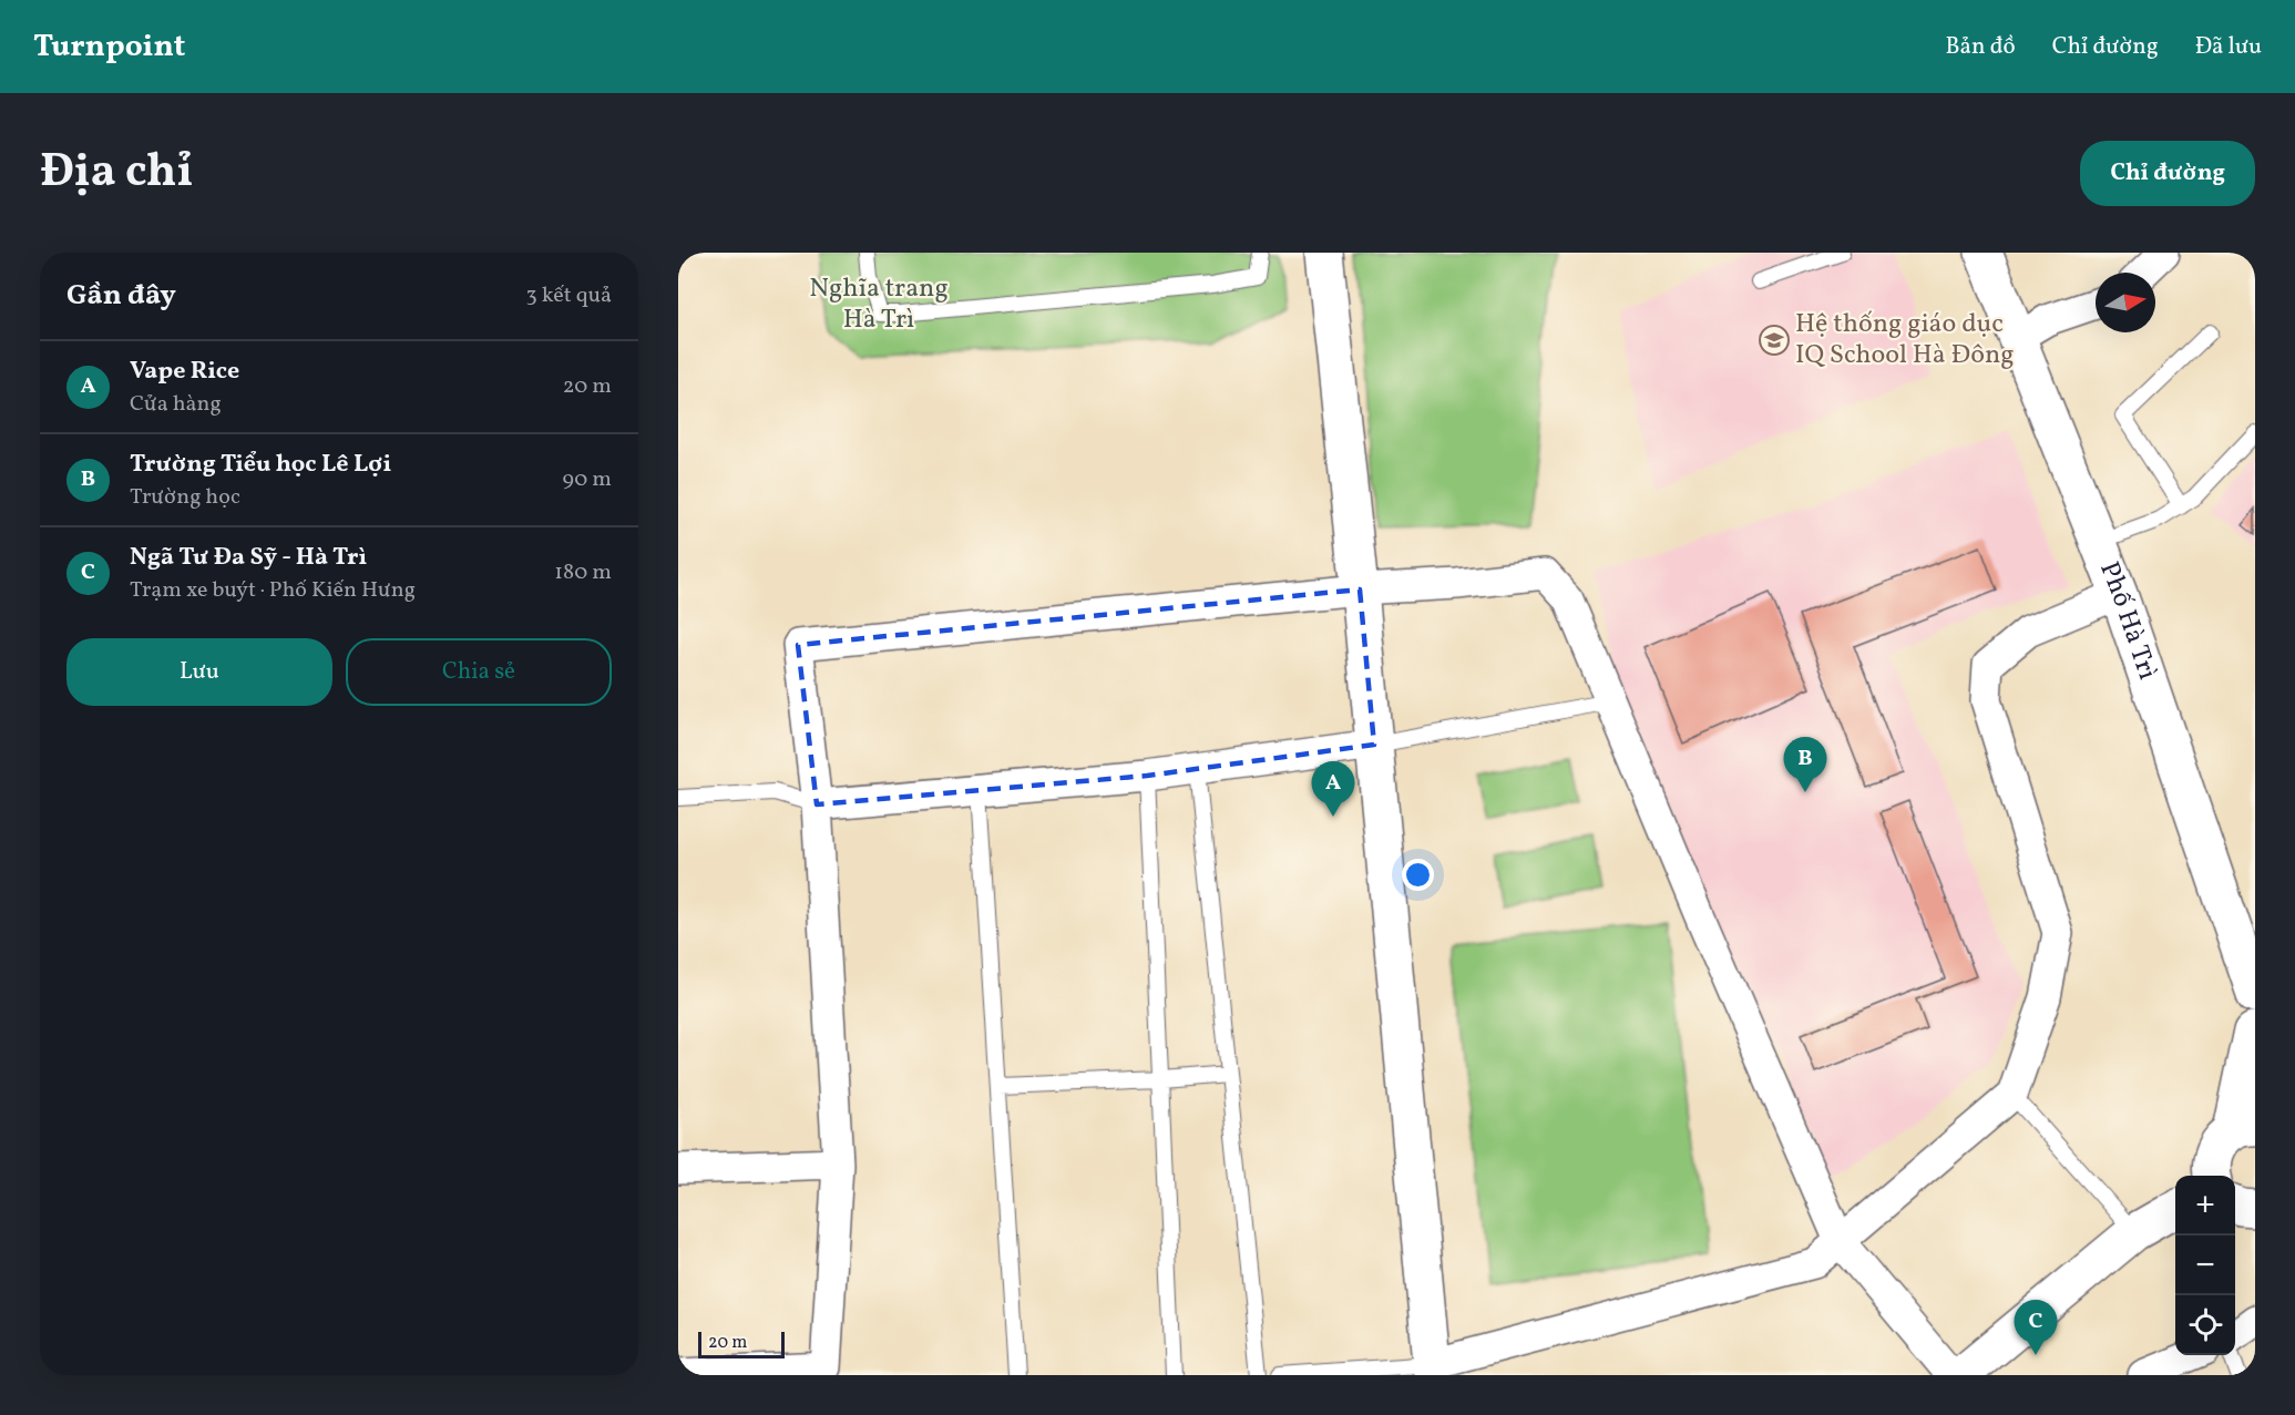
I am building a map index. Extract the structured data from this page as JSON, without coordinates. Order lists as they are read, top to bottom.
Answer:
{
  "streets": {
    "street": ["Phố Hà Trì"]
  },
  "parks": ["Nghĩa trang Hà Trì"],
  "places": {
    "school or university": ["Hệ thống giáo dục IQ School Hà Đông"]
  },
  "scale_bar": "20 m",
  "north": "right",
  "page": {
    "header": "Turnpoint",
    "nav": ["Bản đồ", "Chỉ đường", "Đã lưu"],
    "title": "Địa chỉ",
    "buttons": [
      "Chỉ đường",
      ["Lưu", "Chia sẻ"]
    ],
    "heading": ["Gần đây", "3 kết quả"],
    "list": [
      {
        "mark": "A",
        "name": "Vape Rice",
        "note": "Cửa hàng",
        "value": "20 m"
      },
      {
        "mark": "B",
        "name": "Trường Tiểu học Lê Lợi",
        "note": "Trường học",
        "value": "90 m"
      },
      {
        "mark": "C",
        "name": "Ngã Tư Đa Sỹ - Hà Trì",
        "note": "Trạm xe buýt · Phố Kiến Hưng",
        "value": "180 m"
      }
    ],
    "pins": ["B", "A", "C"],
    "map_buttons": ["+", "−"],
    "scale": "20 m"
  }
}
